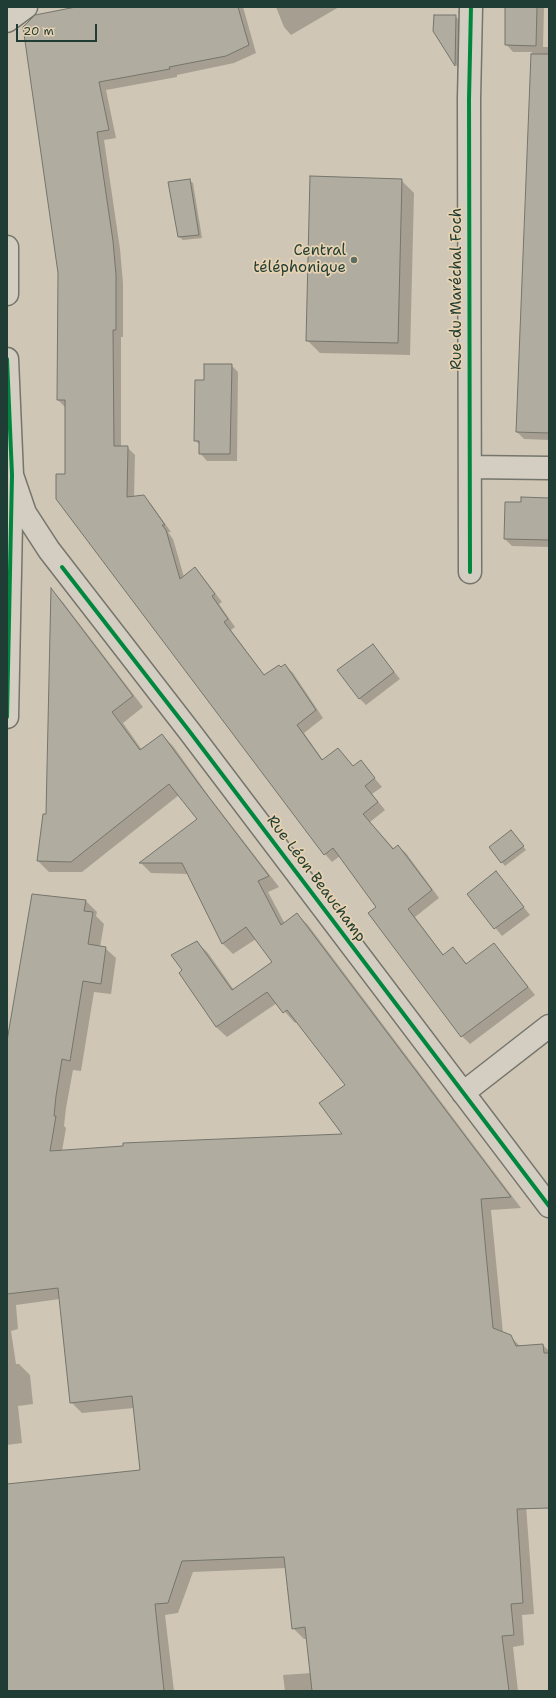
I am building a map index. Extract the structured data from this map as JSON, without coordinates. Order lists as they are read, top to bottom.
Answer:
{
  "streets": {
    "street": ["Rue du Maréchal Foch", "Rue Léon Beauchamp"]
  },
  "places": ["Central téléphonique"],
  "scale_bar": "20 m"
}
